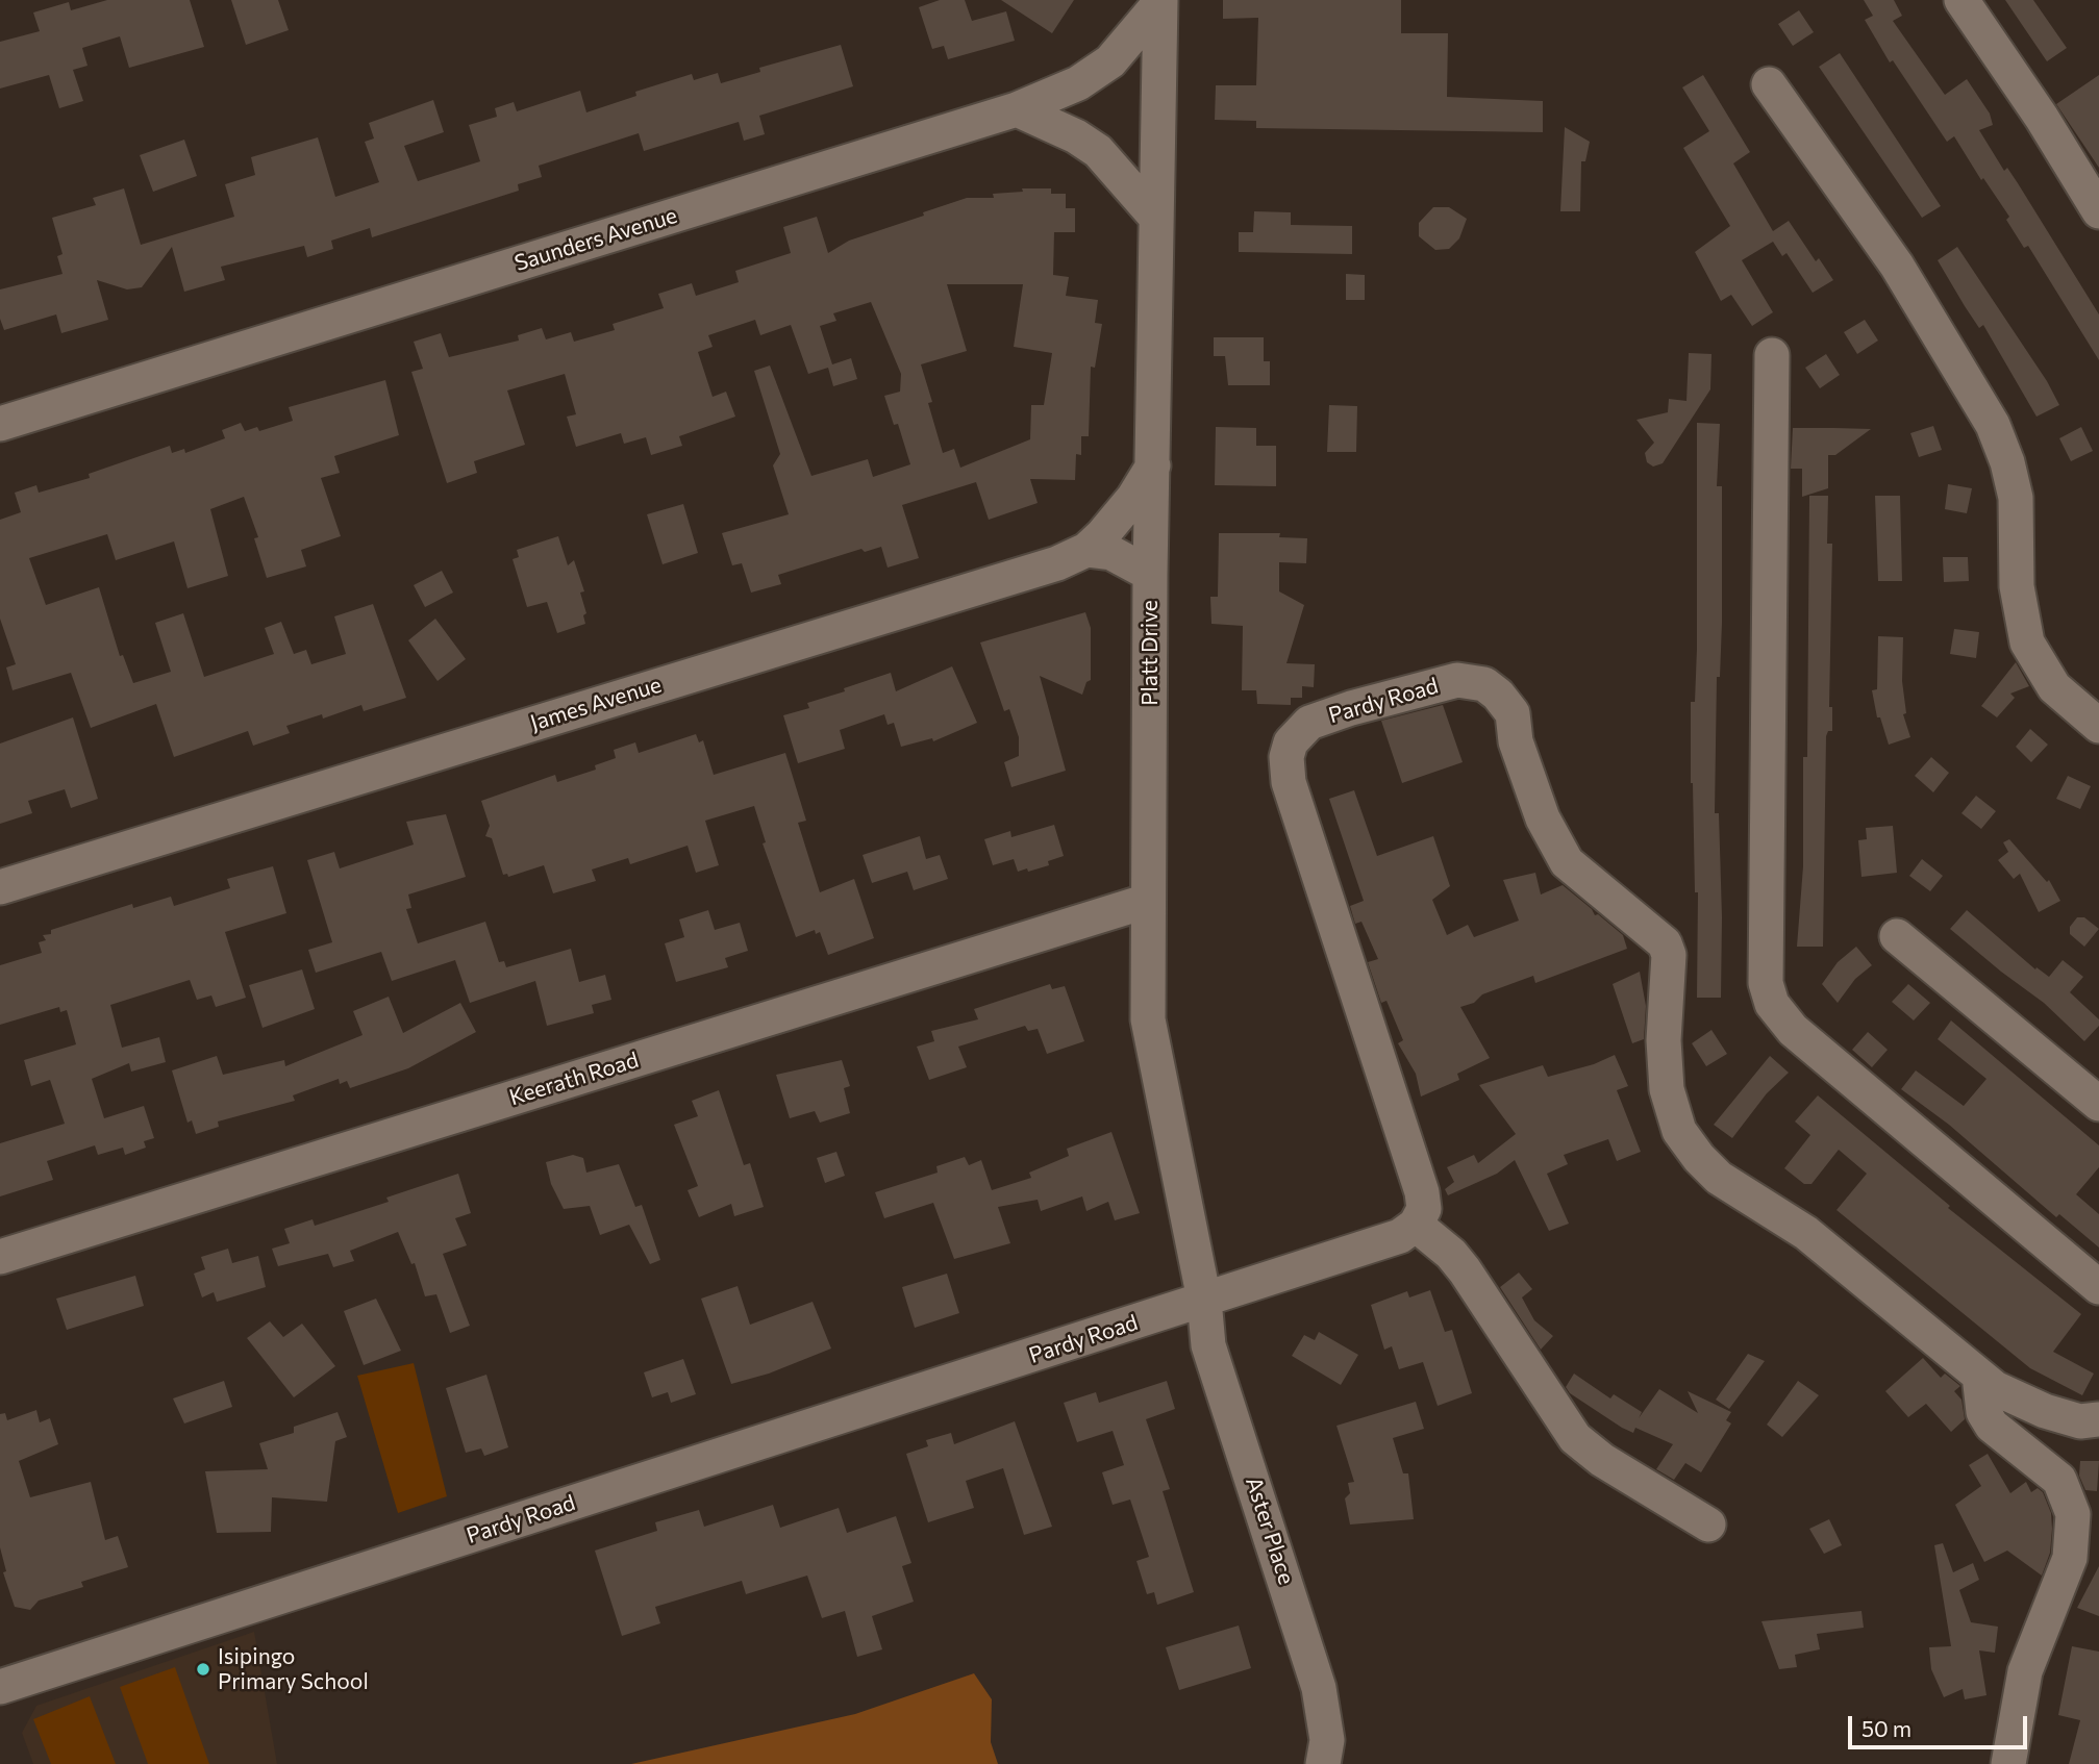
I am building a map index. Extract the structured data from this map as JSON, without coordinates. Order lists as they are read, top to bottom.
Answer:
{
  "streets": {
    "street": [
      "Saunders Avenue",
      "Platt Drive",
      "Pardy Road",
      "James Avenue",
      "Keerath Road",
      "Aster Place"
    ]
  },
  "crossings": [
    ["Saunders Avenue", "Platt Drive"],
    ["Platt Drive", "Pardy Road"],
    ["Platt Drive", "James Avenue"],
    ["Platt Drive", "Keerath Road"],
    ["Platt Drive", "Aster Place"],
    ["Pardy Road", "Aster Place"]
  ],
  "places": ["Isipingo Primary School"],
  "scale_bar": "50 m"
}
